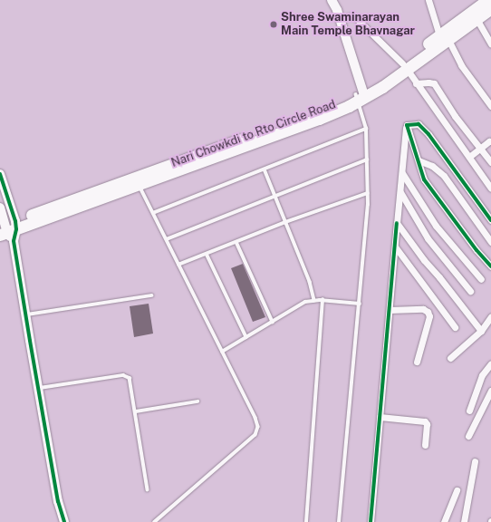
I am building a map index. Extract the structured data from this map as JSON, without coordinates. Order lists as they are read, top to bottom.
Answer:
{
  "streets": {
    "highway": ["Nari Chowkdi to Rto Circle Road"]
  },
  "places": ["Shree Swaminarayan Main Temple Bhavnagar"]
}
